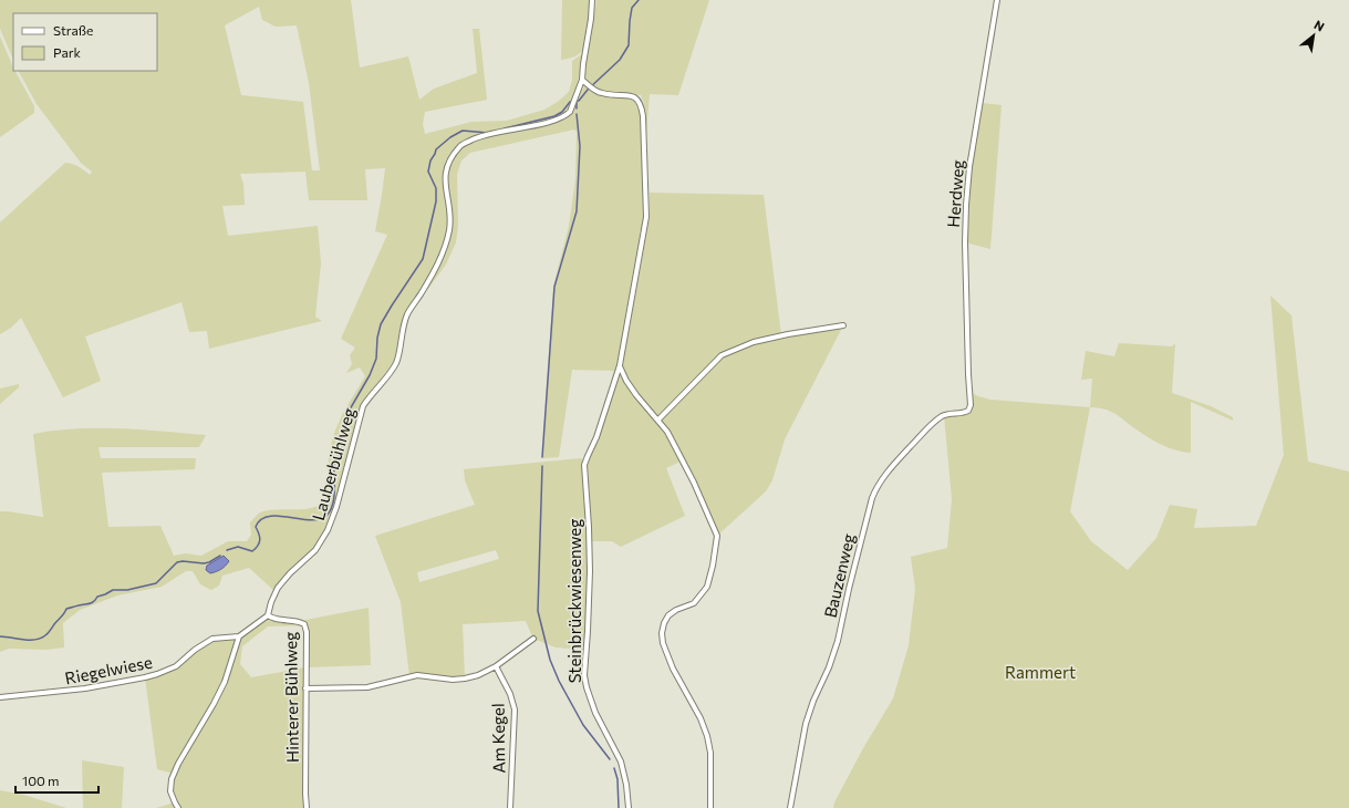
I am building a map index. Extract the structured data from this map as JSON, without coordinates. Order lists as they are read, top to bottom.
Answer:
{
  "streets": {
    "street": [
      "Herdweg",
      "Lauberbühlweg",
      "Bauzenweg",
      "Steinbrückwiesenweg",
      "Riegelwiese",
      "Hinterer Bühlweg",
      "Am Kegel"
    ]
  },
  "crossings": [
    ["Herdweg", "Bauzenweg"],
    ["Lauberbühlweg", "Steinbrückwiesenweg"],
    ["Lauberbühlweg", "Hinterer Bühlweg"]
  ],
  "parks": ["Rammert"],
  "legend": ["Straße", "Park"],
  "scale_bar": "100 m",
  "north": "top right"
}
